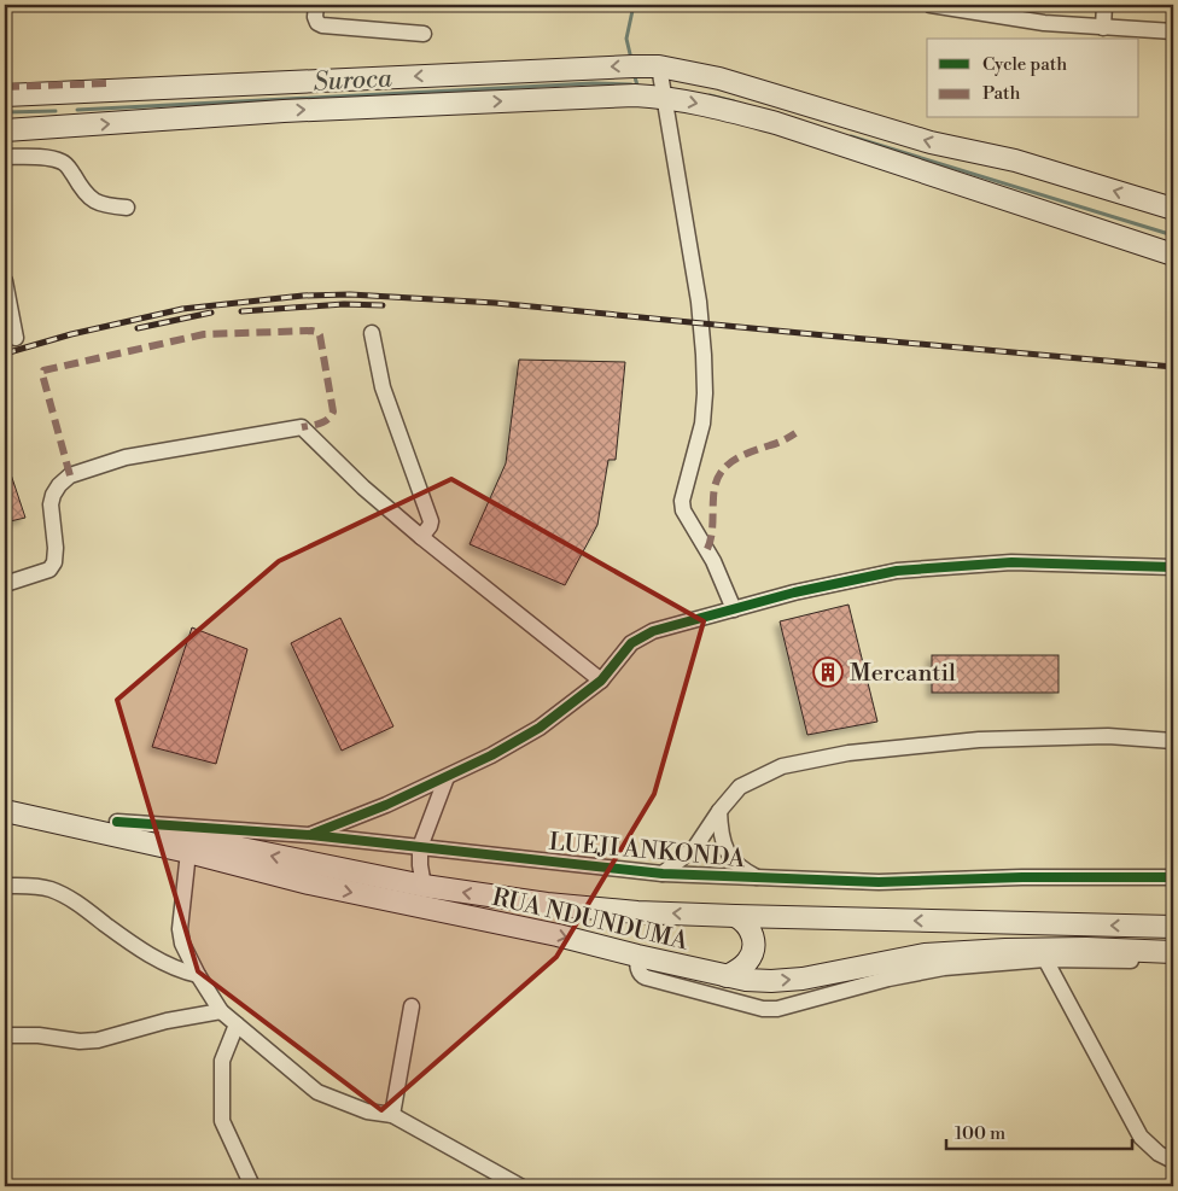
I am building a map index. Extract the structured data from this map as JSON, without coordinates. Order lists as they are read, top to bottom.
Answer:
{
  "streets": {
    "main road": ["RUA NDUNDUMA"],
    "street": ["LUEJI ANKONDA"]
  },
  "crossings": [
    ["LUEJI ANKONDA", "RUA NDUNDUMA"]
  ],
  "water": ["Suroca"],
  "places": {
    "building": ["Mercantil"]
  },
  "legend": ["Cycle path", "Path"],
  "scale_bar": "100 m"
}
